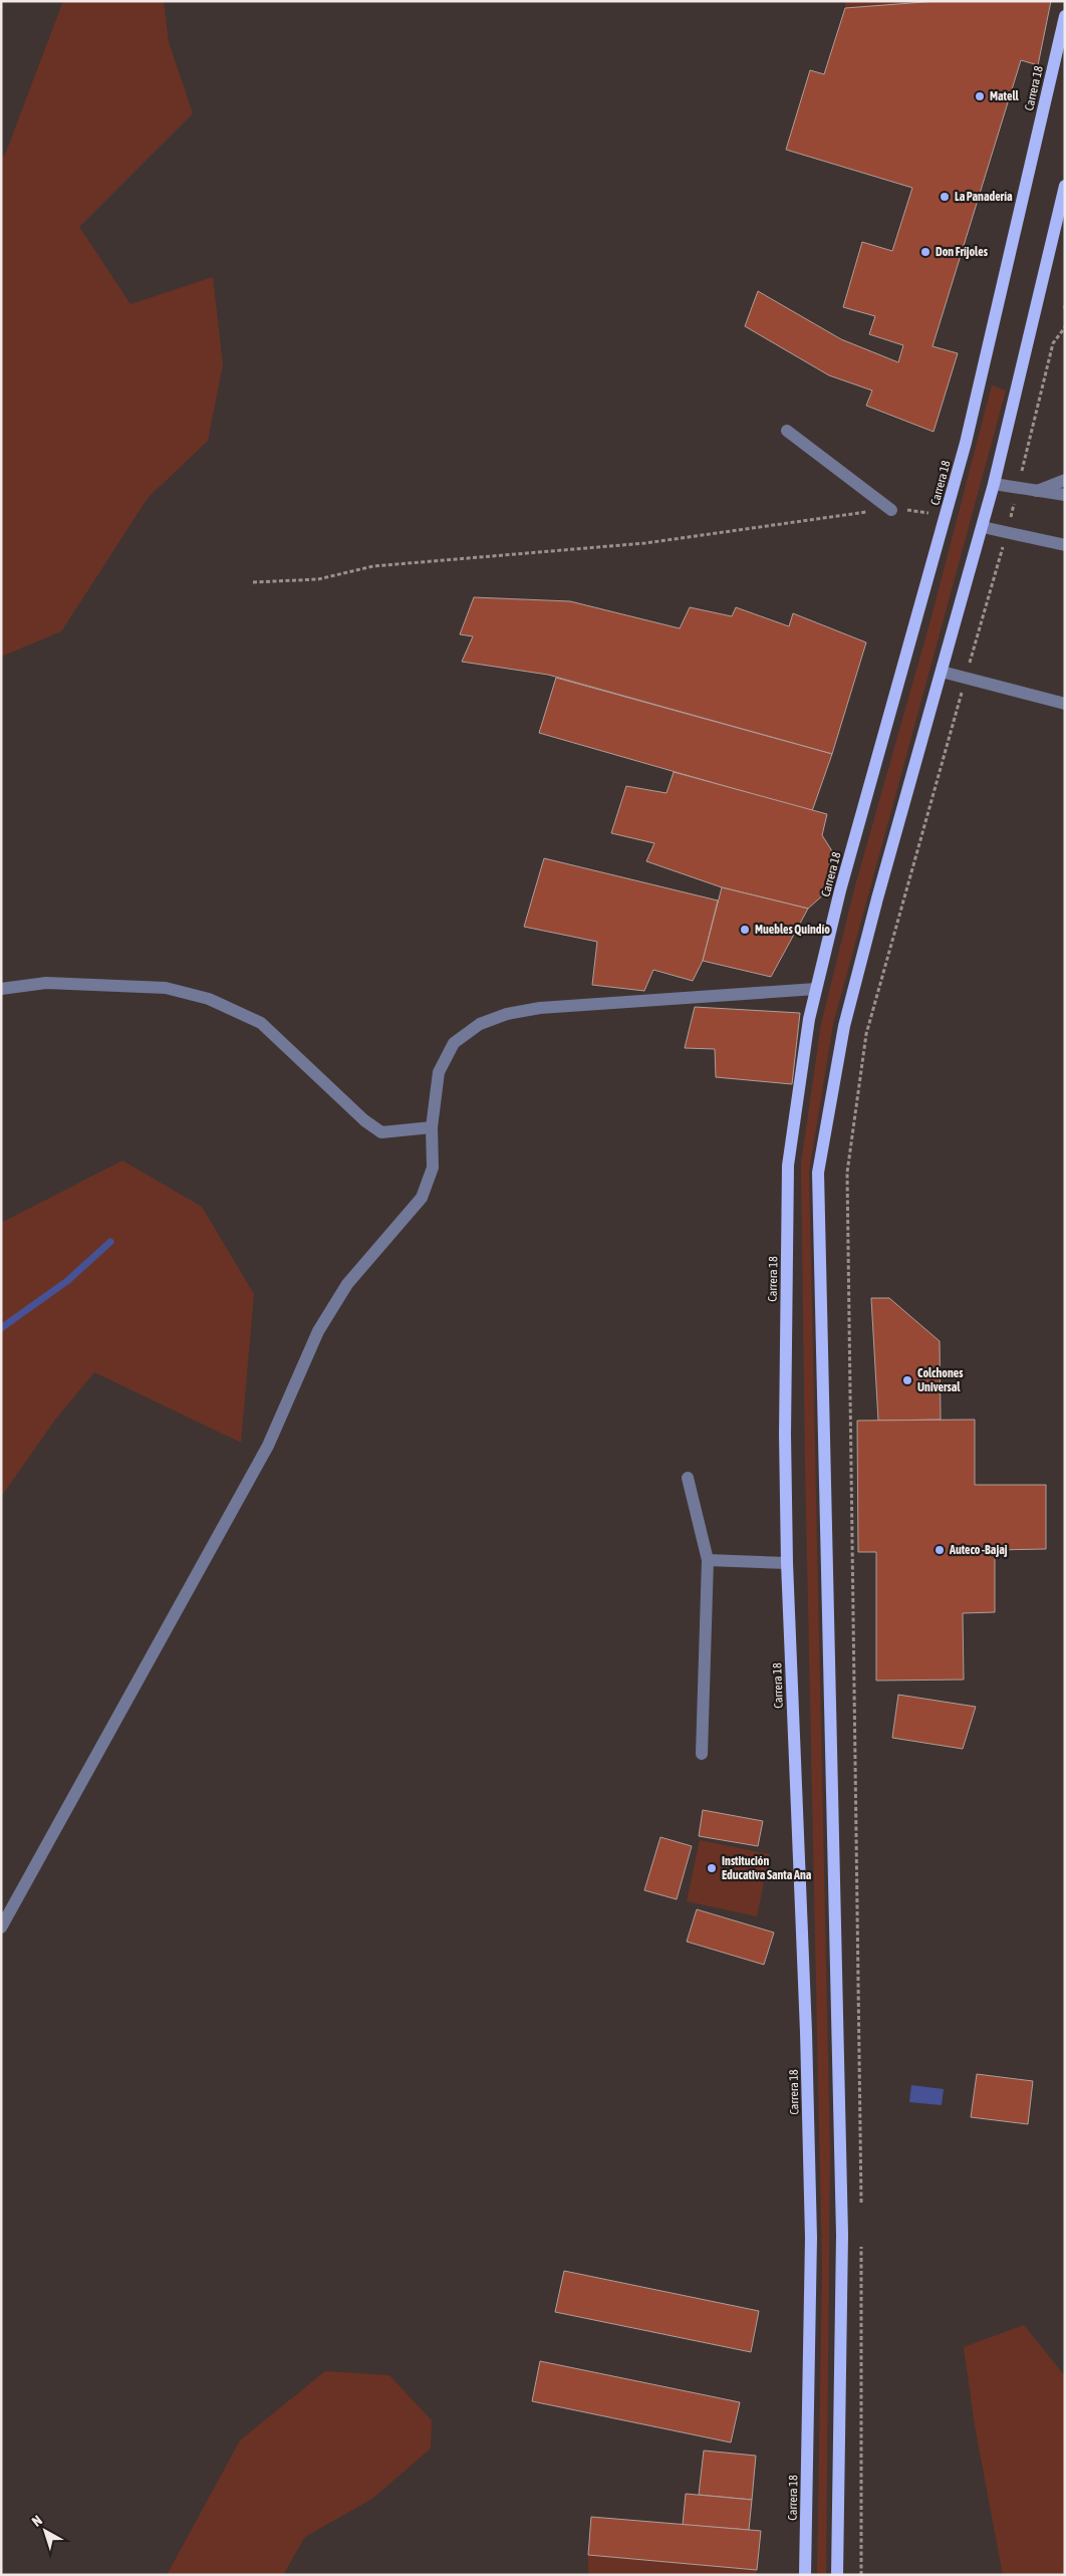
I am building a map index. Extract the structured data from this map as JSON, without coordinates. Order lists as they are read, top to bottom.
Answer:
{
  "streets": {
    "main road": ["Carrera 18"]
  },
  "places": [
    "Matell",
    "La Panadería",
    "Don Fríjoles",
    "Muebles Quindío",
    "Colchones Universal",
    "Auteco -Bajaj",
    "Institución Educativa Santa Ana"
  ],
  "north": "top left"
}
